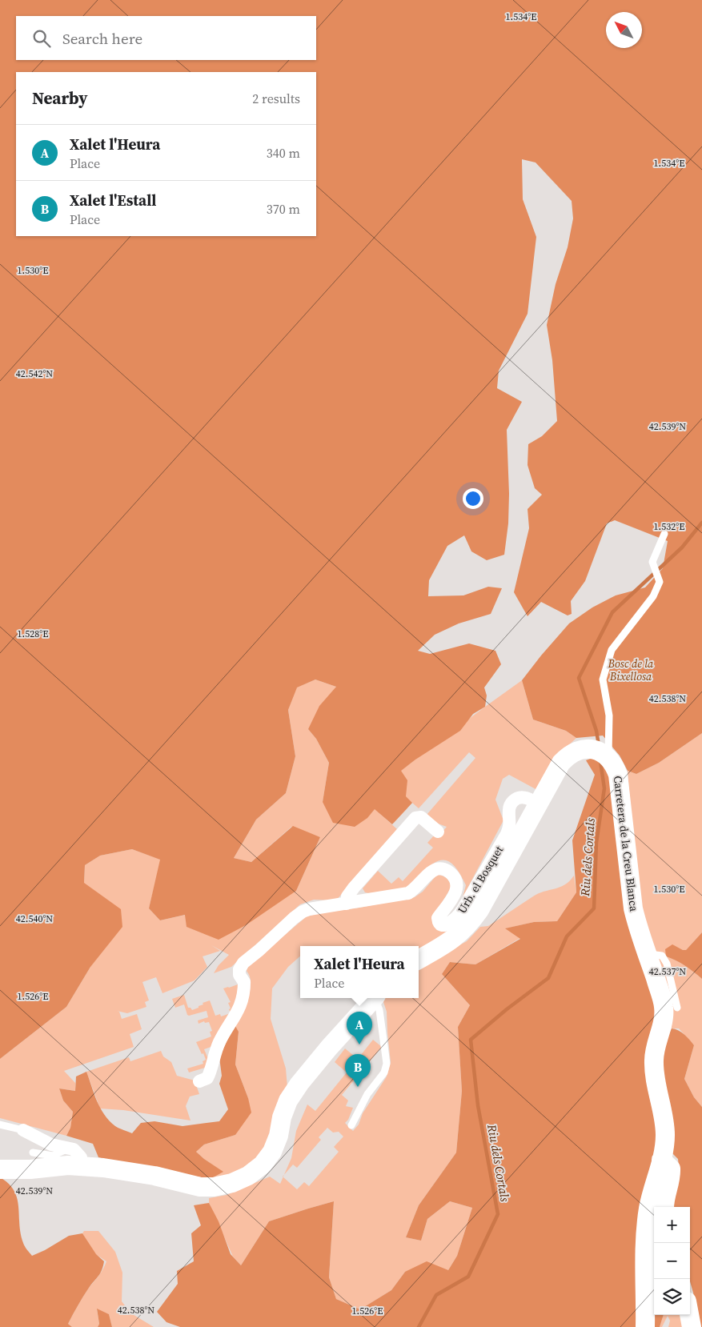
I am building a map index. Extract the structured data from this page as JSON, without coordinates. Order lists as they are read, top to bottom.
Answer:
{
  "streets": {
    "main road": ["Carretera de la Creu Blanca"],
    "street": ["Urb. el Bosquet"]
  },
  "water": ["Riu dels Cortals"],
  "parks": ["Bosc de la Bixellosa"],
  "north": "top left",
  "page": {
    "search": "Search here",
    "heading": ["Nearby", "2 results"],
    "list": [
      {
        "mark": "A",
        "name": "Xalet l'Heura",
        "note": "Place",
        "value": "340 m"
      },
      {
        "mark": "B",
        "name": "Xalet l'Estall",
        "note": "Place",
        "value": "370 m"
      }
    ],
    "popup": ["Xalet l'Heura", "Place"],
    "pins": ["A", "B"],
    "map_buttons": ["+", "−"]
  },
  "coordinates": [
    "1.534°E",
    "1.530°E",
    "42.542°N",
    "42.539°N",
    "1.532°E",
    "1.528°E",
    "42.538°N",
    "42.540°N",
    "42.537°N",
    "1.526°E"
  ]
}
